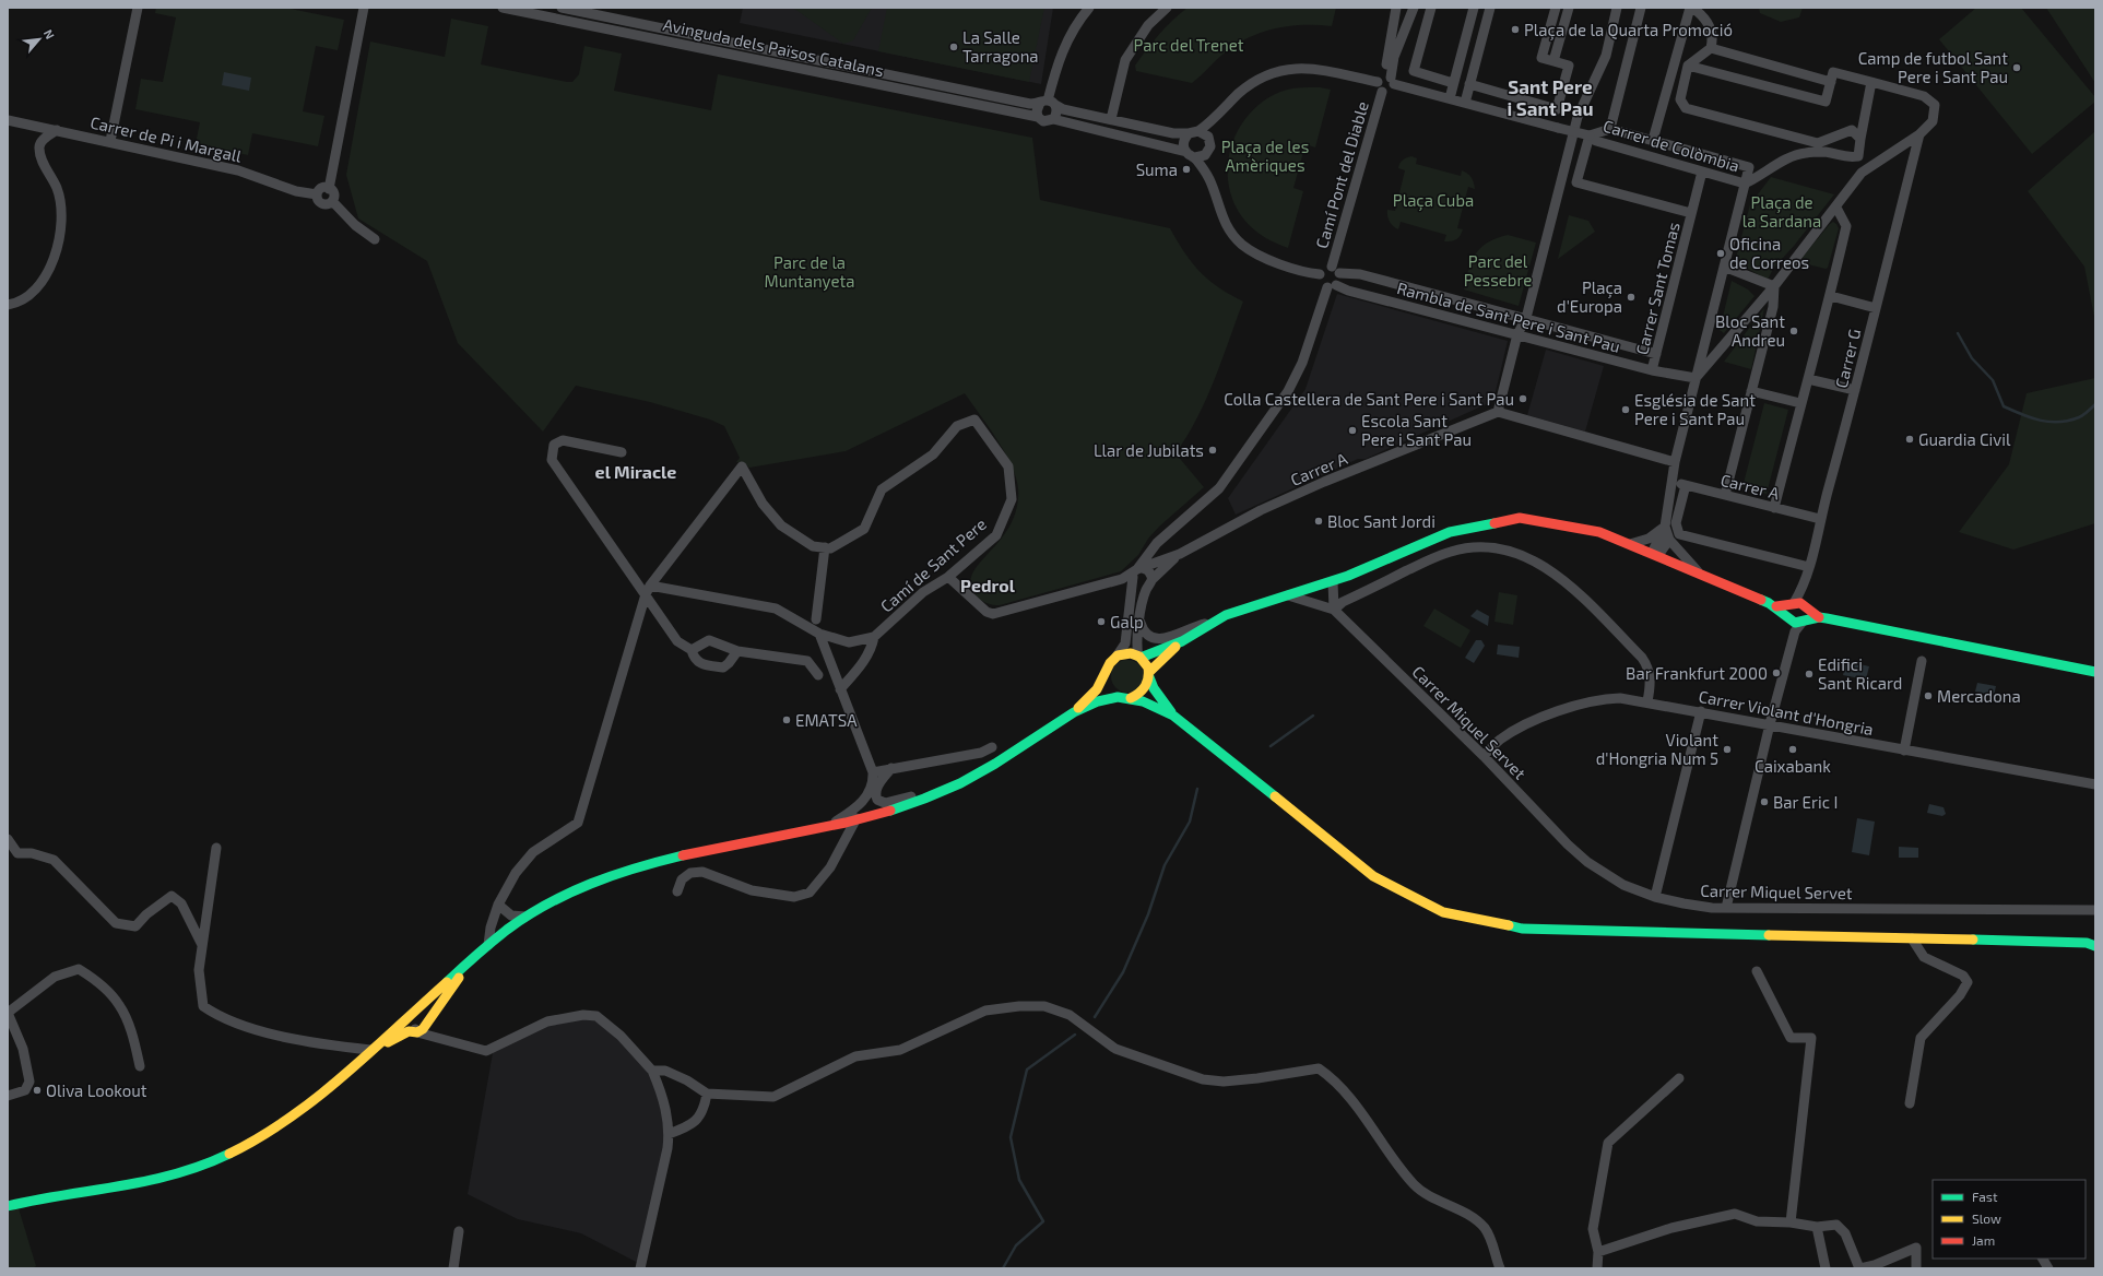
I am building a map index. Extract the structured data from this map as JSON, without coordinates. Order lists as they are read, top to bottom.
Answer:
{
  "streets": {
    "street": [
      "Avinguda dels Països Catalans",
      "Carrer de Pi i Margall",
      "Carrer de Colòmbia",
      "Camí Pont del Diable",
      "Carrer Sant Tomas",
      "Rambla de Sant Pere i Sant Pau",
      "Carrer G",
      "Carrer A",
      "Camí de Sant Pere",
      "Carrer Violant d'Hongria",
      "Carrer Miquel Servet"
    ]
  },
  "crossings": [
    ["Avinguda dels Països Catalans", "Carrer de Colòmbia"],
    ["Carrer de Colòmbia", "Camí Pont del Diable"],
    ["Carrer de Colòmbia", "Carrer Sant Tomas"],
    ["Camí Pont del Diable", "Rambla de Sant Pere i Sant Pau"],
    ["Carrer Sant Tomas", "Rambla de Sant Pere i Sant Pau"],
    ["Carrer G", "Carrer A"],
    ["Carrer Violant d'Hongria", "Carrer Miquel Servet"]
  ],
  "districts": ["Sant Pere i Sant Pau", "el Miracle", "Pedrol"],
  "parks": [
    "Parc del Trenet",
    "Plaça de les Amèriques",
    "Plaça Cuba",
    "Plaça de la Sardana",
    "Parc del Pessebre",
    "Parc de la Muntanyeta"
  ],
  "places": [
    "Plaça de la Quarta Promoció",
    "La Salle Tarragona",
    "Camp de futbol Sant Pere i Sant Pau",
    "Suma",
    "Oficina de Correos",
    "Plaça d'Europa",
    "Bloc Sant Andreu",
    "Colla Castellera de Sant Pere i Sant Pau",
    "Església de Sant Pere i Sant Pau",
    "Escola Sant Pere i Sant Pau",
    "Guardia Civil",
    "Llar de Jubilats",
    "Bloc Sant Jordi",
    "Galp",
    "Bar Frankfurt 2000",
    "Edifici Sant Ricard",
    "Mercadona",
    "EMATSA",
    "Violant d'Hongria Num 5",
    "Caixabank",
    "Bar Eric I",
    "Oliva Lookout"
  ],
  "legend": ["Fast", "Slow", "Jam"],
  "north": "top right"
}
